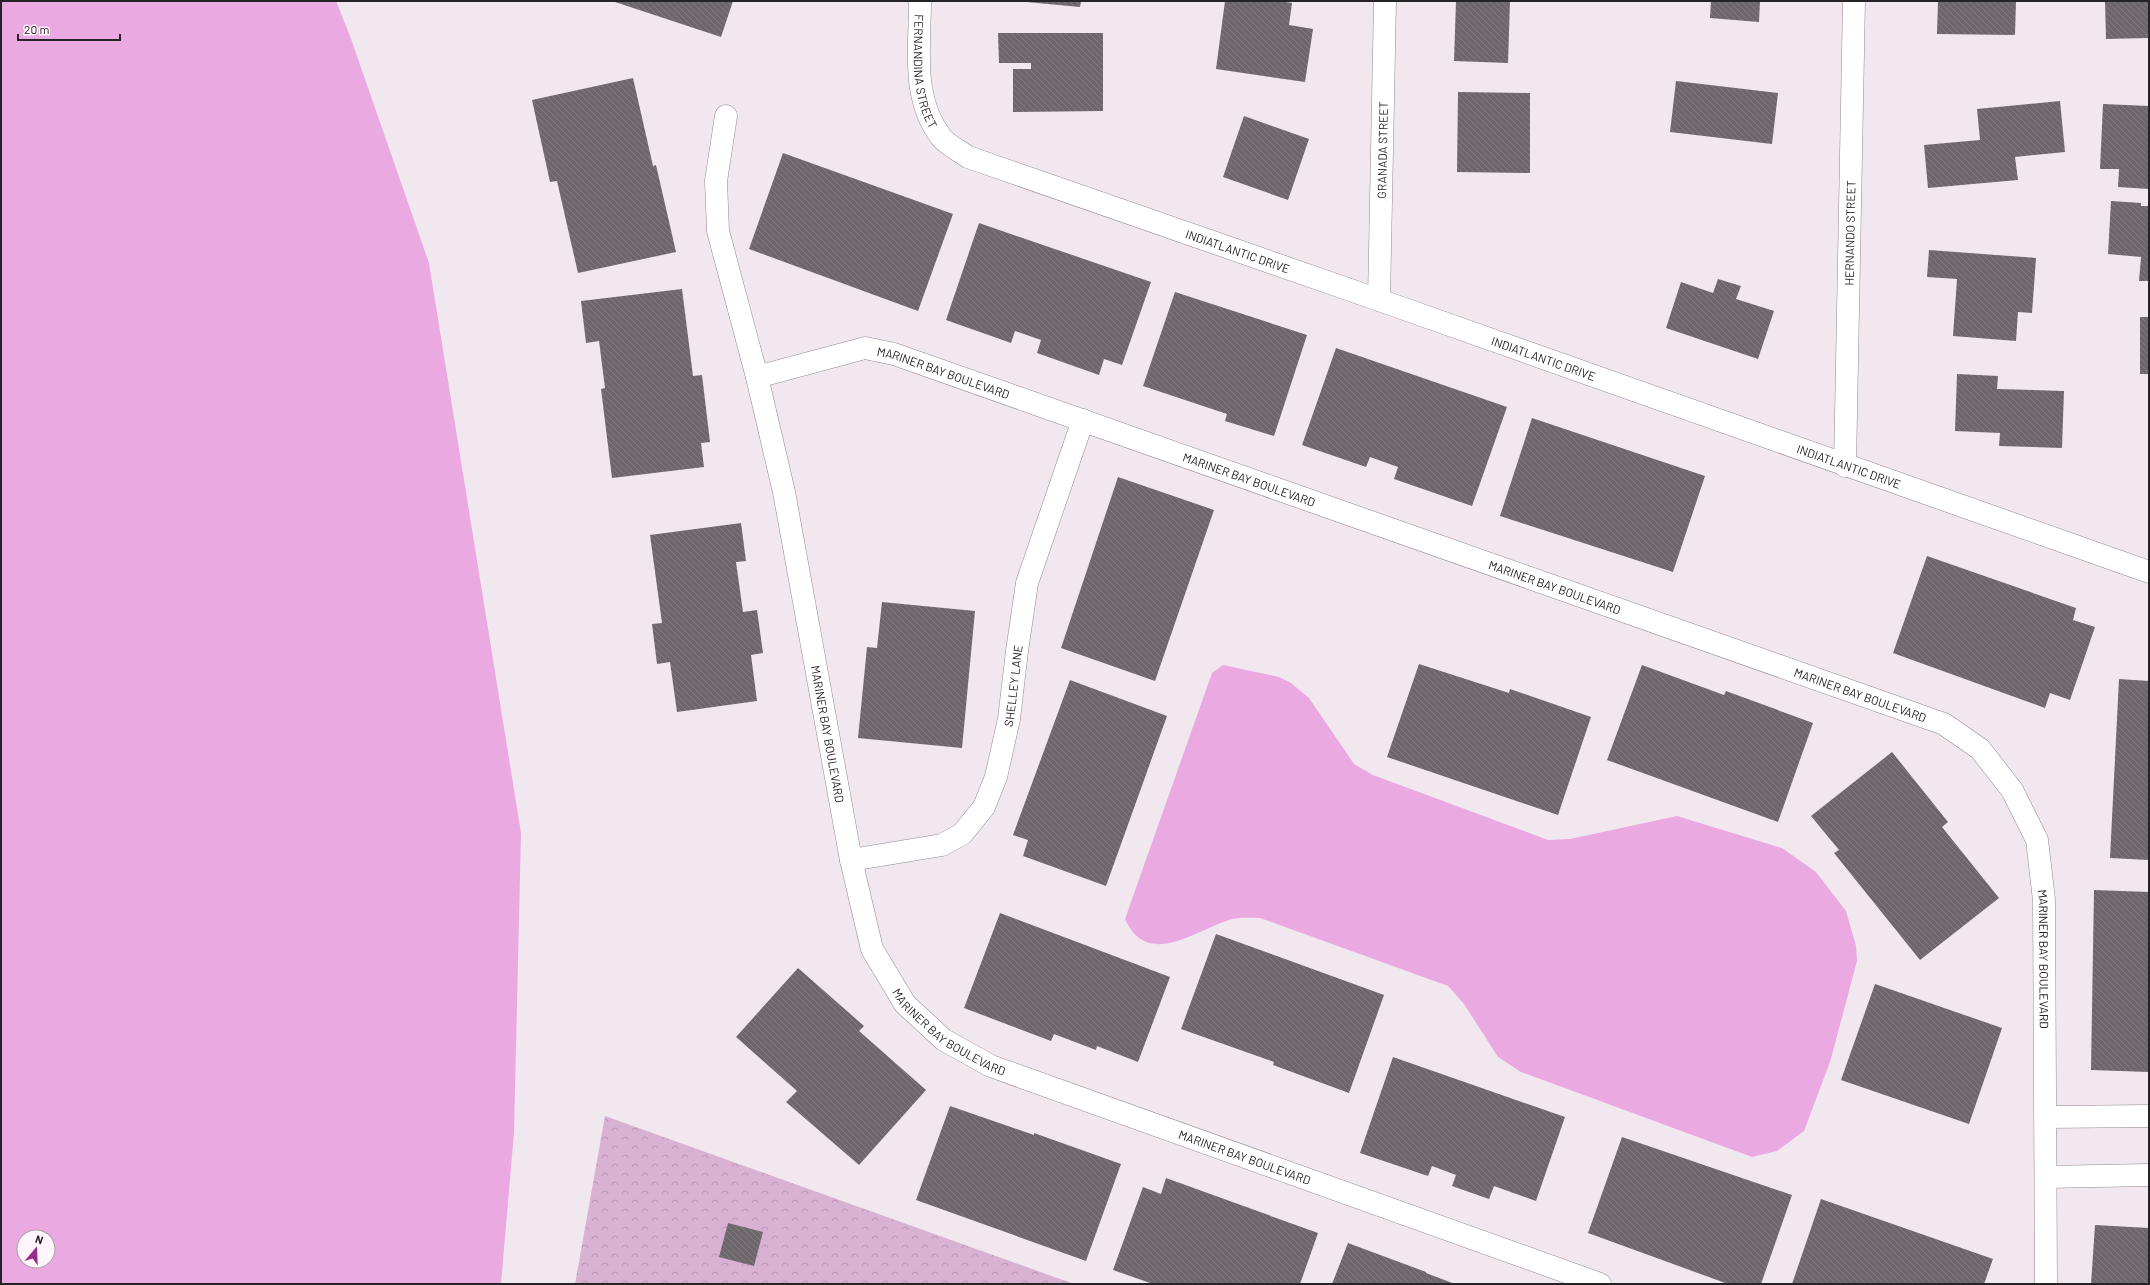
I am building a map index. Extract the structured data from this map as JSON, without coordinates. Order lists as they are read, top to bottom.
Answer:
{
  "streets": {
    "street": [
      "FERNANDINA STREET",
      "GRANADA STREET",
      "HERNANDO STREET",
      "INDIATLANTIC DRIVE",
      "MARINER BAY BOULEVARD",
      "SHELLEY LANE"
    ]
  },
  "crossings": [
    ["FERNANDINA STREET", "INDIATLANTIC DRIVE"],
    ["GRANADA STREET", "INDIATLANTIC DRIVE"],
    ["HERNANDO STREET", "INDIATLANTIC DRIVE"],
    ["MARINER BAY BOULEVARD", "SHELLEY LANE"]
  ],
  "scale_bar": "20 m",
  "north": "top"
}
